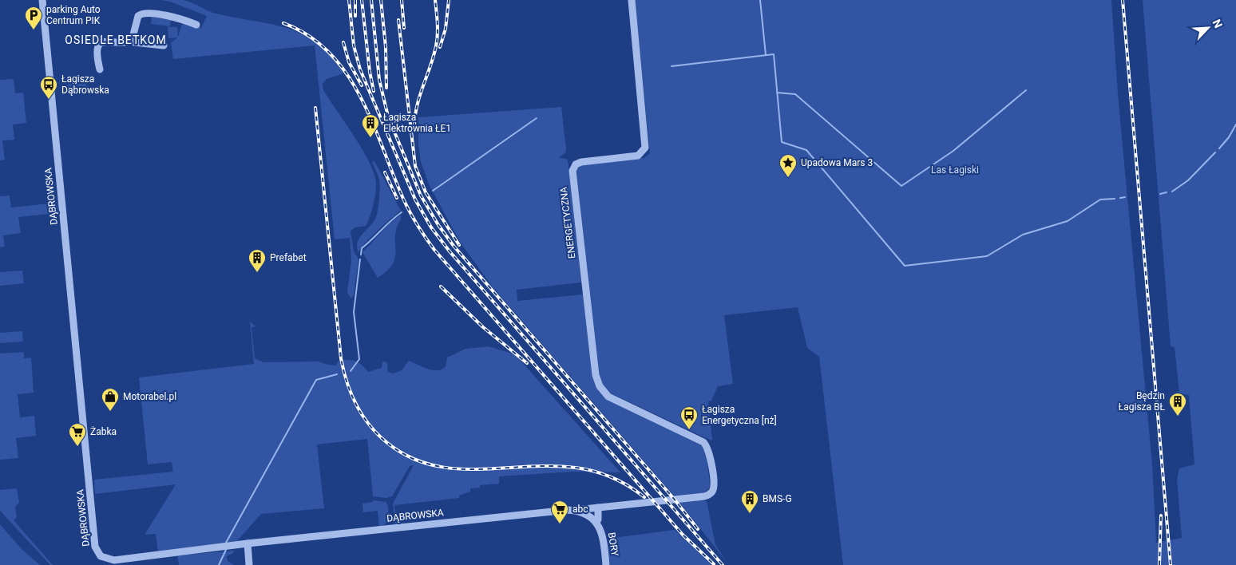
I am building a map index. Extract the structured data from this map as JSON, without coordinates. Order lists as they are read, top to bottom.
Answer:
{
  "streets": {
    "street": ["DĄBROWSKA", "ENERGETYCZNA", "BORY"]
  },
  "crossings": [
    ["DĄBROWSKA", "ENERGETYCZNA"]
  ],
  "districts": ["OSIEDLE BETKOM"],
  "parks": ["Las Łagiski"],
  "places": {
    "parking": ["parking Auto Centrum PIK"],
    "bus stop": ["Łagisza Dąbrowska", "Łagisza Energetyczna [nż]"],
    "building": [
      "Łagisza Elektrownia ŁE1",
      "Prefabet",
      "Będzin Łagisza BŁ",
      "BMS-G"
    ],
    "place": ["Upadowa Mars 3"],
    "shop": ["Motorabel.pl"],
    "supermarket": ["Żabka", "abc"]
  },
  "north": "top right"
}
